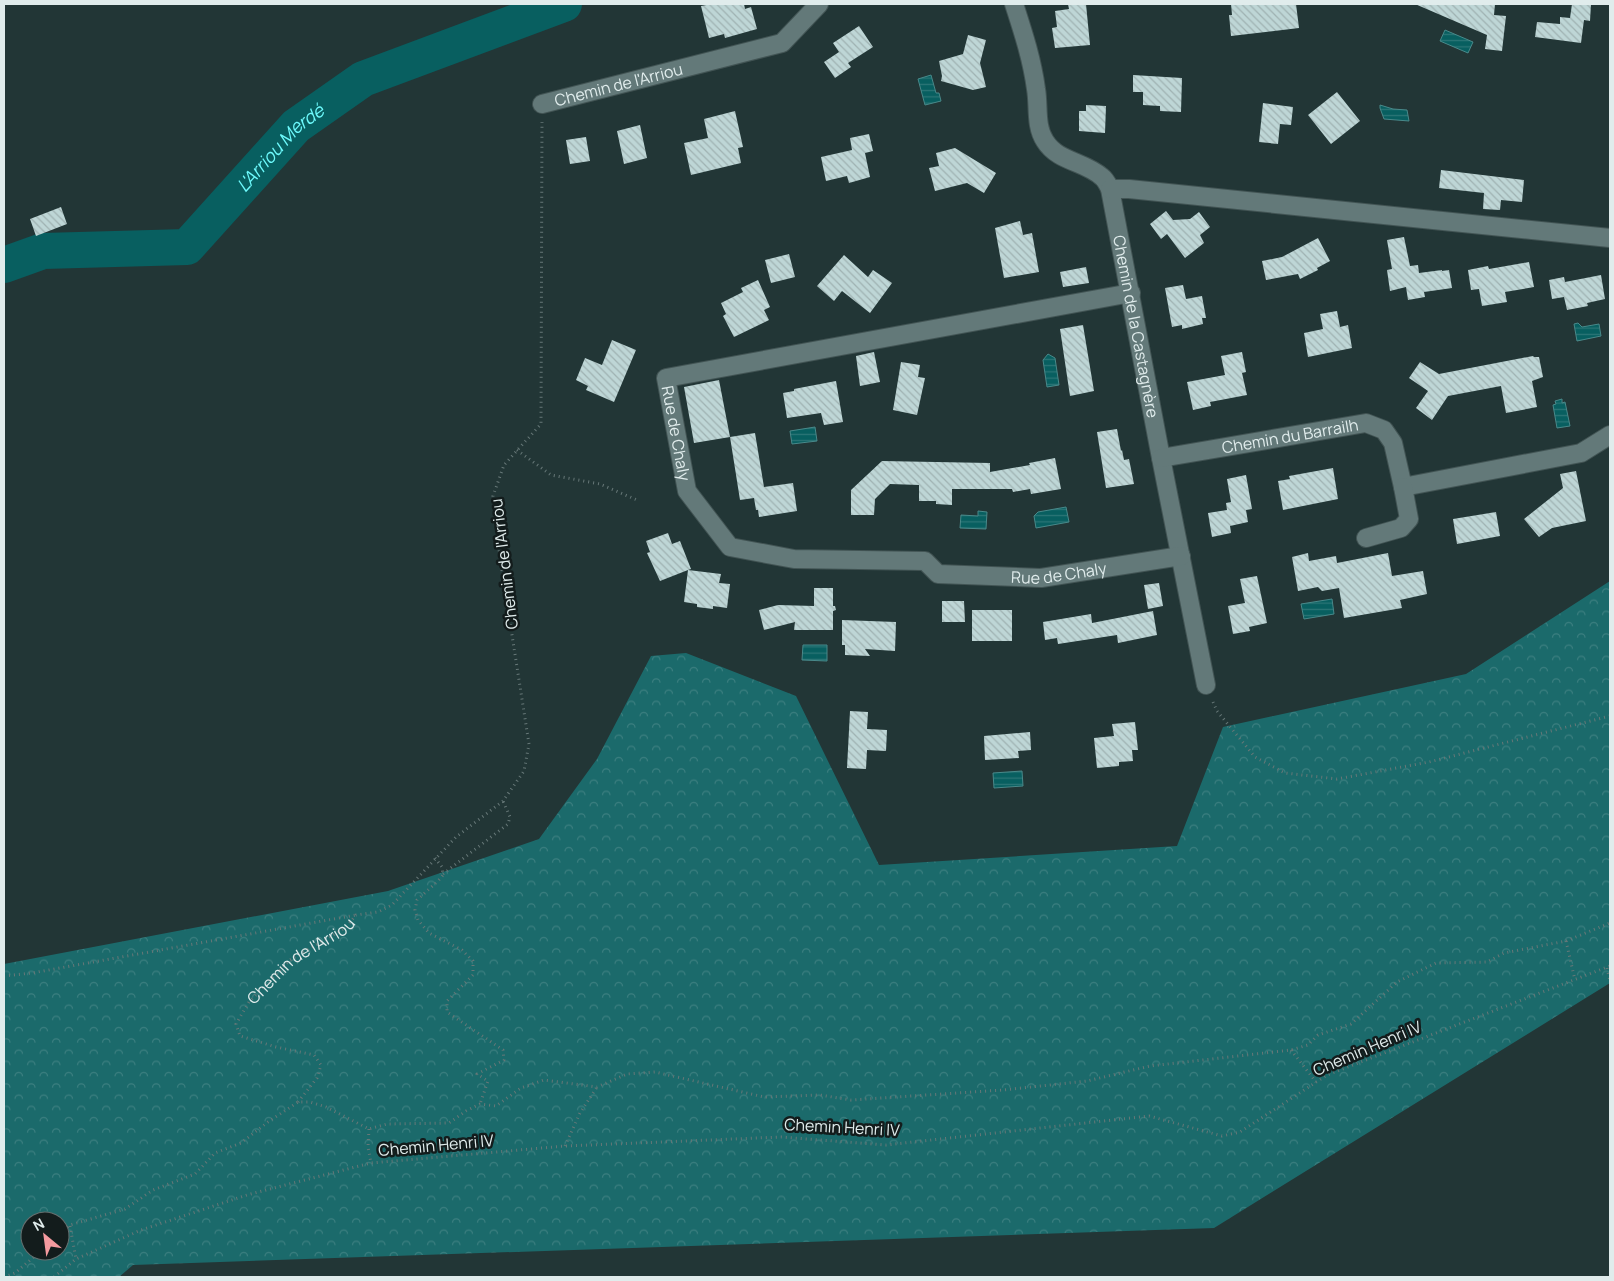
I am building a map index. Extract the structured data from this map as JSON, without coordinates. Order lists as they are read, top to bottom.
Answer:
{
  "streets": {
    "street": [
      "Chemin de l'Arriou",
      "Chemin de la Castagnère",
      "Rue de Chaly",
      "Chemin du Barrailh"
    ],
    "path": ["Chemin Henri IV"]
  },
  "crossings": [
    ["Chemin de la Castagnère", "Rue de Chaly"],
    ["Chemin de la Castagnère", "Chemin du Barrailh"]
  ],
  "water": ["L'Arriou Merdé"],
  "north": "top left"
}
